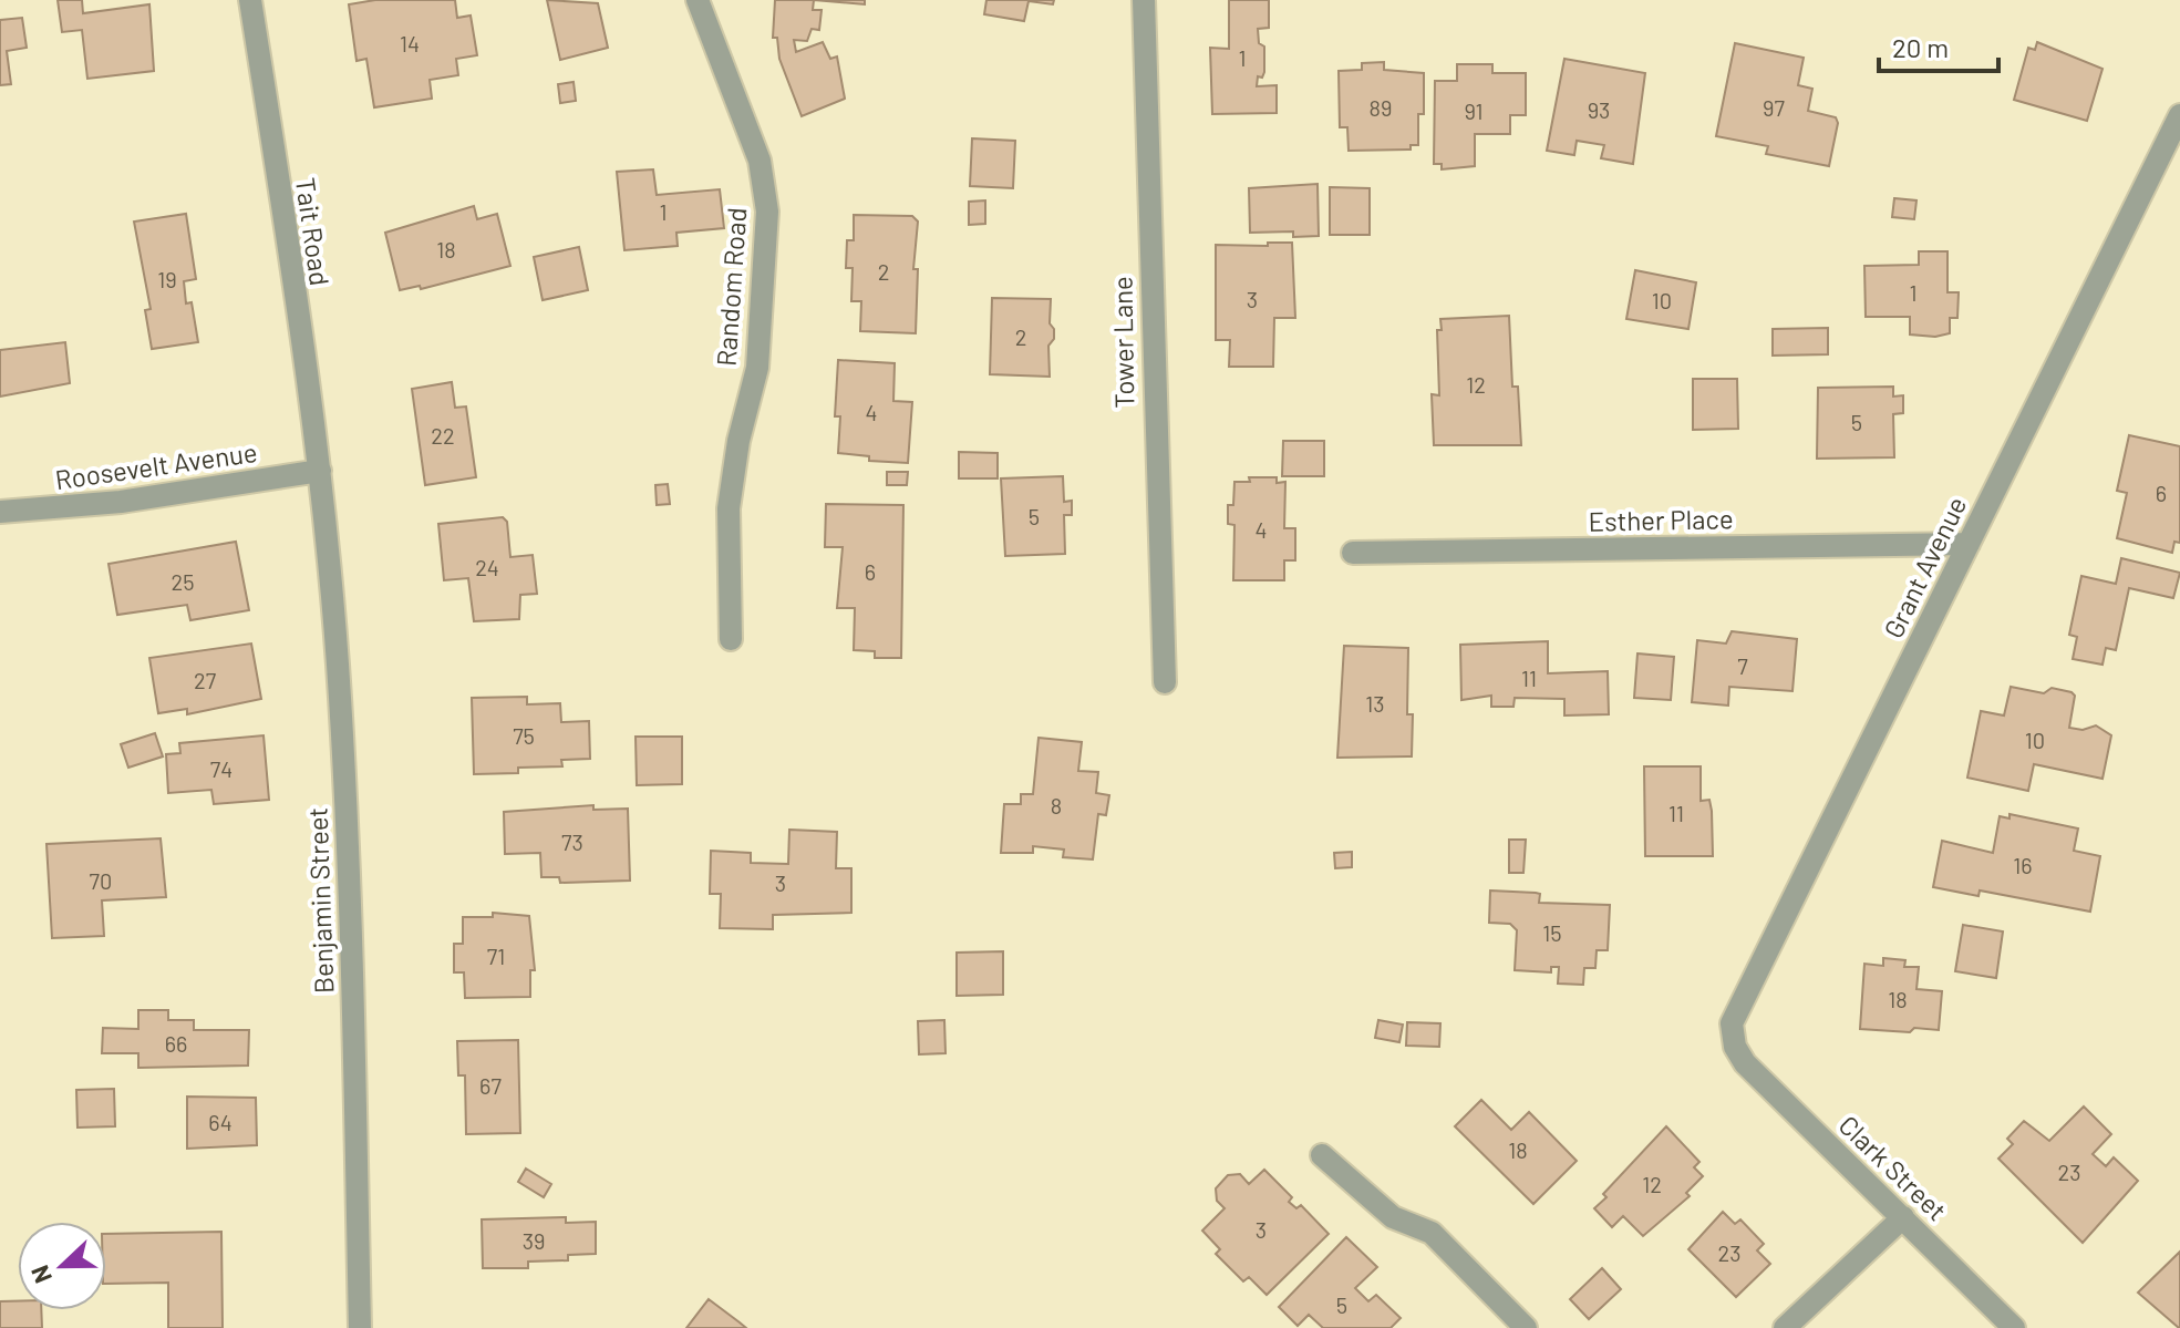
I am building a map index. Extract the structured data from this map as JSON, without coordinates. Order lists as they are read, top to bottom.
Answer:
{
  "streets": {
    "street": [
      "Tait Road",
      "Random Road",
      "Tower Lane",
      "Roosevelt Avenue",
      "Esther Place",
      "Grant Avenue",
      "Benjamin Street",
      "Clark Street"
    ]
  },
  "crossings": [
    ["Tait Road", "Roosevelt Avenue"],
    ["Tait Road", "Benjamin Street"],
    ["Roosevelt Avenue", "Benjamin Street"],
    ["Esther Place", "Grant Avenue"],
    ["Grant Avenue", "Clark Street"]
  ],
  "house_numbers": [
    "14",
    "1",
    "89",
    "97",
    "93",
    "91",
    "1",
    "18",
    "2",
    "19",
    "1",
    "3",
    "10",
    "2",
    "12",
    "4",
    "5",
    "22",
    "6",
    "5",
    "4",
    "24",
    "6",
    "25",
    "7",
    "11",
    "27",
    "13",
    "75",
    "10",
    "74",
    "8",
    "11",
    "73",
    "16",
    "70",
    "3",
    "15",
    "71",
    "18",
    "66",
    "67",
    "64",
    "18",
    "23",
    "12",
    "3",
    "39",
    "23",
    "5"
  ],
  "scale_bar": "20 m",
  "north": "left"
}
